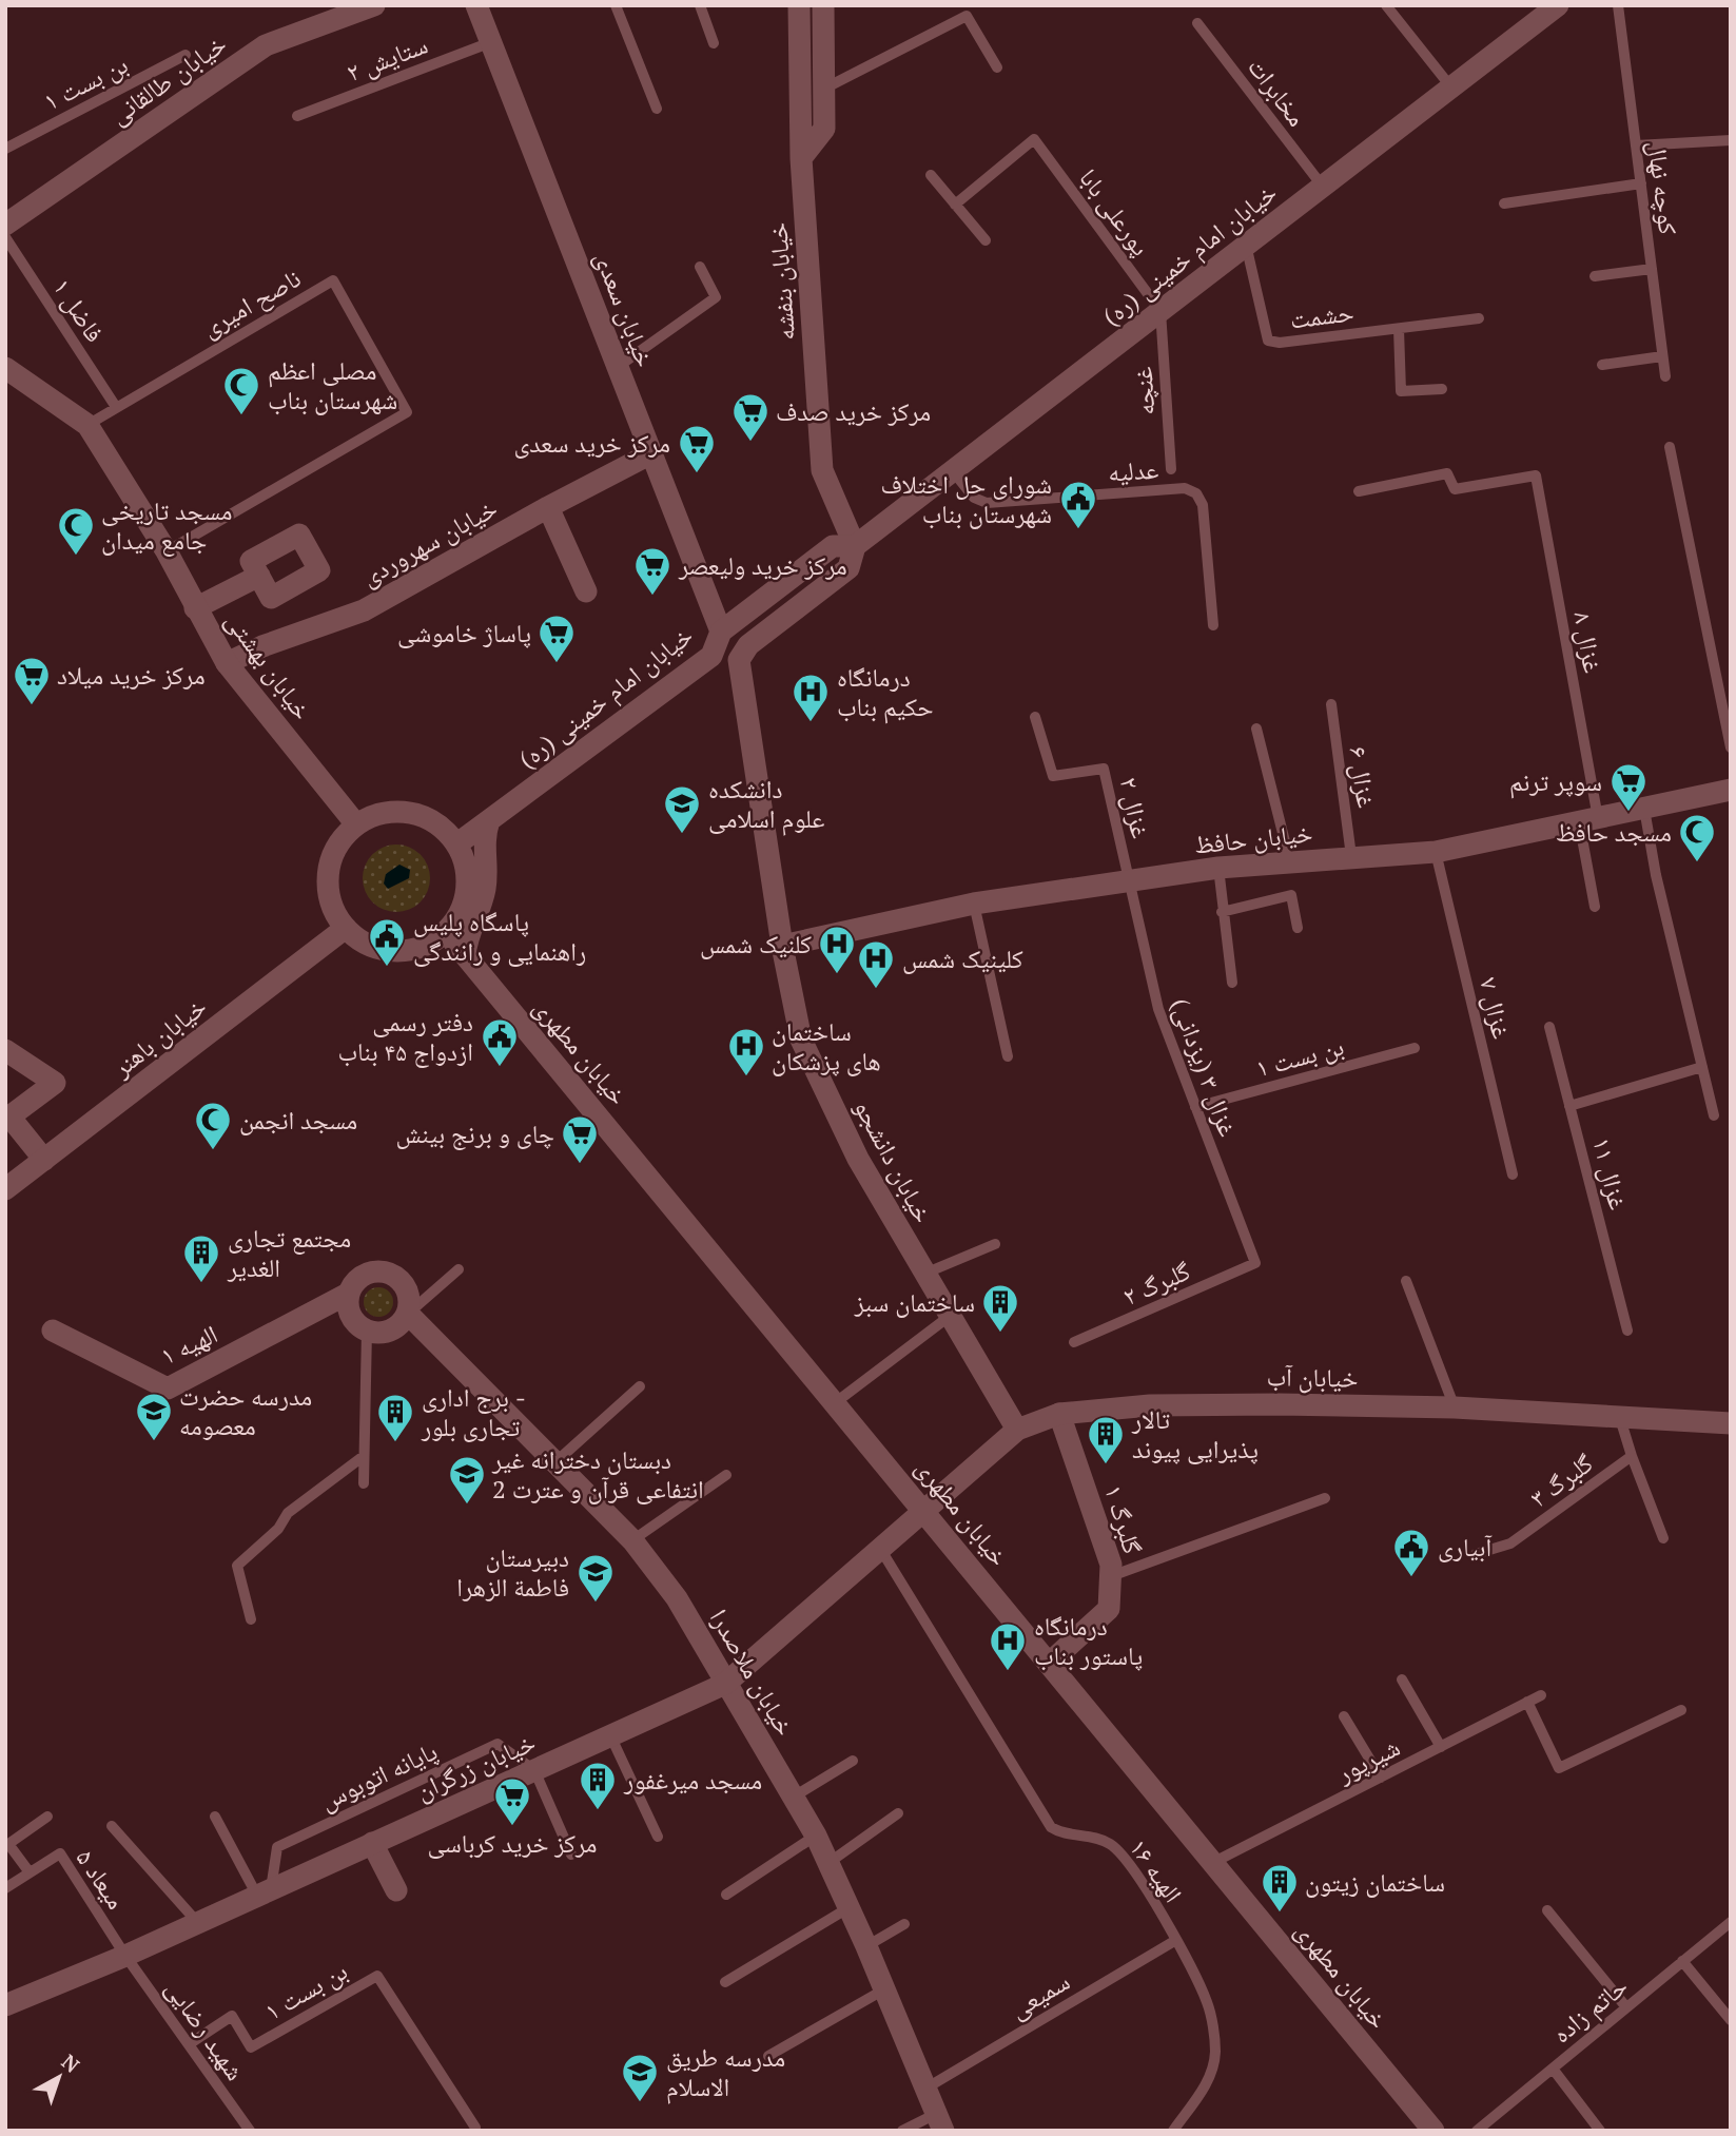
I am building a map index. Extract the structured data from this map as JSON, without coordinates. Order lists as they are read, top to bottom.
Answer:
{
  "streets": {
    "main road": [
      "خیابان طالقانی",
      "خیابان امام خمینی (ره)",
      "خیابان بنفشه",
      "خیابان سعدی",
      "خیابان سهروردی",
      "خیابان بهشتی",
      "خیابان حافظ",
      "خیابان باهنر",
      "خیابان مطهری",
      "خیابان دانشجو",
      "الهیه ۱",
      "خیابان آب",
      "گلبرگ ۱",
      "خیابان ملاصدرا",
      "خیابان زرگران"
    ],
    "lane": [
      "ستایش ۲",
      "بن بست ۱",
      "مخابرات",
      "کوچه نهال",
      "پورعلی بابا",
      "ناصح امیری",
      "فاضل ۱",
      "حشمت",
      "غنچه",
      "عدلیه",
      "غزال ۸",
      "غزال ۶",
      "غزال ۲",
      "غزال ۷",
      "غزال ۳ (یزدانی)",
      "غزال ۱۱",
      "گلبرگ ۲",
      "گلبرگ ۳",
      "شیرپور",
      "پایانه اتوبوس",
      "الهیه ۱۶",
      "میعاد ۵",
      "سمیعی",
      "حاتم زاده",
      "شهید رضایی"
    ]
  },
  "crossings": [
    ["ستایش ۲", "خیابان سعدی"],
    ["بن بست ۱", "غزال ۳ (یزدانی)"],
    ["بن بست ۱", "شهید رضایی"],
    ["مخابرات", "خیابان امام خمینی (ره)"],
    ["پورعلی بابا", "خیابان امام خمینی (ره)"],
    ["پورعلی بابا", "غنچه"],
    ["خیابان امام خمینی (ره)", "خیابان بنفشه"],
    ["خیابان امام خمینی (ره)", "خیابان سعدی"],
    ["خیابان امام خمینی (ره)", "حشمت"],
    ["خیابان امام خمینی (ره)", "غنچه"],
    ["خیابان امام خمینی (ره)", "عدلیه"],
    ["خیابان امام خمینی (ره)", "خیابان بهشتی"],
    ["خیابان امام خمینی (ره)", "خیابان باهنر"],
    ["خیابان امام خمینی (ره)", "خیابان مطهری"],
    ["خیابان امام خمینی (ره)", "خیابان دانشجو"],
    ["ناصح امیری", "فاضل ۱"],
    ["ناصح امیری", "خیابان بهشتی"],
    ["خیابان سعدی", "خیابان سهروردی"],
    ["خیابان سهروردی", "خیابان بهشتی"],
    ["غزال ۸", "خیابان حافظ"],
    ["خیابان بهشتی", "خیابان باهنر"],
    ["خیابان بهشتی", "خیابان مطهری"],
    ["غزال ۶", "خیابان حافظ"],
    ["غزال ۲", "خیابان حافظ"],
    ["غزال ۲", "غزال ۳ (یزدانی)"],
    ["خیابان حافظ", "غزال ۷"],
    ["خیابان حافظ", "غزال ۳ (یزدانی)"],
    ["خیابان حافظ", "خیابان دانشجو"],
    ["خیابان باهنر", "خیابان مطهری"],
    ["خیابان مطهری", "خیابان آب"],
    ["خیابان مطهری", "گلبرگ ۱"],
    ["خیابان مطهری", "شیرپور"],
    ["خیابان مطهری", "خیابان زرگران"],
    ["غزال ۳ (یزدانی)", "گلبرگ ۲"],
    ["خیابان دانشجو", "خیابان آب"],
    ["الهیه ۱", "خیابان ملاصدرا"],
    ["خیابان آب", "گلبرگ ۳"],
    ["خیابان آب", "گلبرگ ۱"],
    ["خیابان آب", "خیابان زرگران"],
    ["خیابان ملاصدرا", "خیابان زرگران"],
    ["خیابان ملاصدرا", "سمیعی"],
    ["خیابان زرگران", "پایانه اتوبوس"],
    ["خیابان زرگران", "الهیه ۱۶"],
    ["خیابان زرگران", "میعاد ۵"],
    ["خیابان زرگران", "شهید رضایی"],
    ["الهیه ۱۶", "سمیعی"],
    ["میعاد ۵", "شهید رضایی"]
  ],
  "places": {
    "mosque": [
      "مصلی اعظم شهرستان بناب",
      "مسجد تاریخی جامع میدان",
      "مسجد حافظ",
      "مسجد انجمن"
    ],
    "supermarket": [
      "مرکز خرید صدف",
      "مرکز خرید سعدی",
      "مرکز خرید ولیعصر",
      "پاساژ خاموشی",
      "مرکز خرید میلاد",
      "سوپر ترنم",
      "چای و برنج بینش",
      "مرکز خرید کرباسی"
    ],
    "public building": [
      "شورای حل اختلاف شهرستان بناب",
      "پاسگاه پلیس راهنمایی و رانندگی",
      "دفتر رسمی ازدواج ۴۵ بناب",
      "آبیاری"
    ],
    "hospital": [
      "درمانگاه حکیم بناب",
      "کلنیک شمس",
      "کلینیک شمس",
      "ساختمان های پزشکان",
      "درمانگاه پاستور بناب"
    ],
    "school or university": [
      "دانشکده علوم اسلامی",
      "مدرسه حضرت معصومه",
      "دبستان دخترانه غیر انتفاعی قرآن و عترت 2",
      "دبیرستان فاطمة الزهرا",
      "مدرسه طریق الاسلام"
    ],
    "building": [
      "مجتمع تجاری الغدیر",
      "ساختمان سبز",
      "برج اداری - تجاری بلور",
      "تالار پذیرایی پیوند",
      "مسجد میرغفور",
      "ساختمان زیتون"
    ]
  },
  "north": "top right"
}
